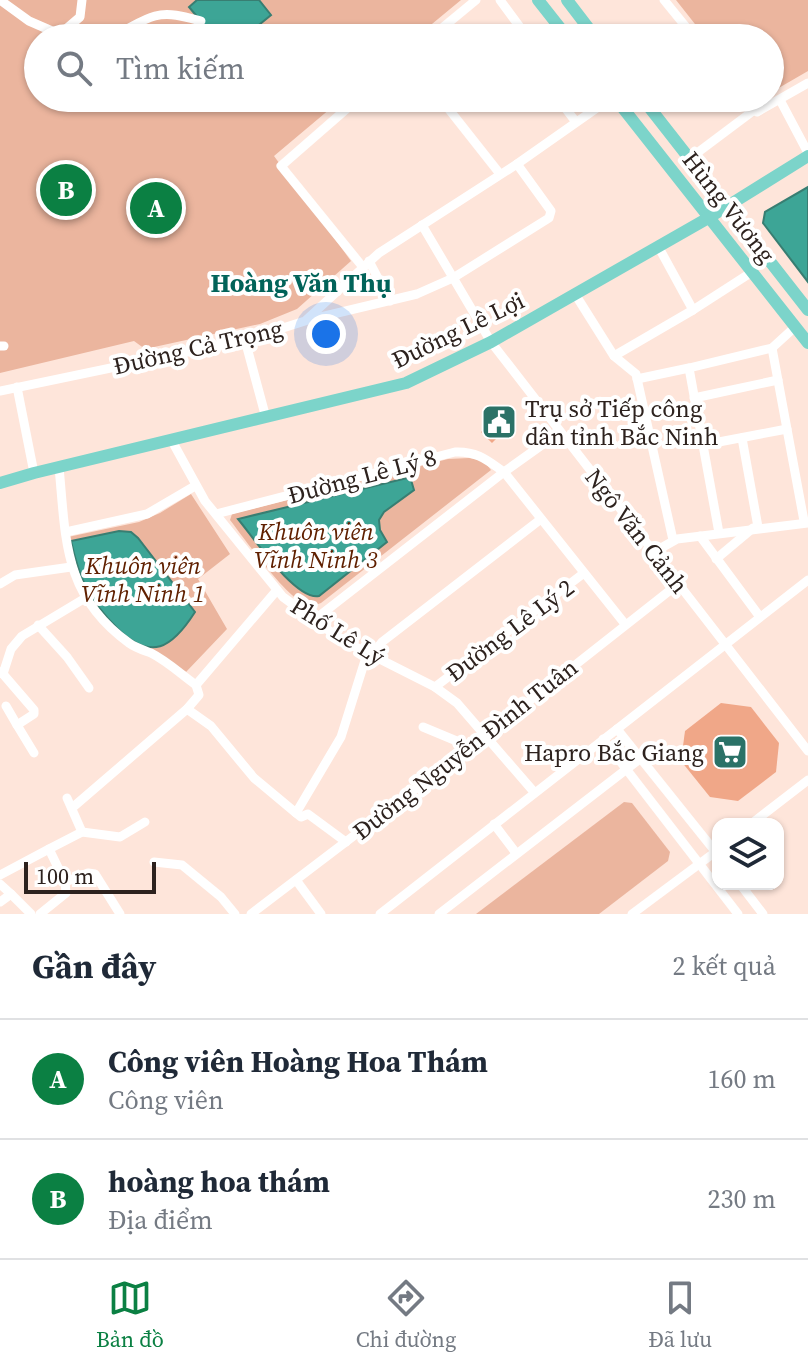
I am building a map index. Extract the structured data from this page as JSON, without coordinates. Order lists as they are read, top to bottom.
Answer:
{
  "streets": {
    "main road": ["Hùng Vương", "Đường Lê Lợi"],
    "street": [
      "Đường Cả Trọng",
      "Đường Lê Lý 8",
      "Ngô Văn Cảnh",
      "Đường Lê Lý 2",
      "Phố Lê Lý",
      "Đường Nguyễn Đình Tuân"
    ]
  },
  "crossings": [
    ["Hùng Vương", "Đường Lê Lợi"],
    ["Đường Lê Lợi", "Ngô Văn Cảnh"],
    ["Đường Lê Lợi", "Phố Lê Lý"],
    ["Đường Cả Trọng", "Ngô Văn Cảnh"],
    ["Đường Lê Lý 8", "Phố Lê Lý"],
    ["Ngô Văn Cảnh", "Đường Nguyễn Đình Tuân"],
    ["Đường Lê Lý 2", "Phố Lê Lý"],
    ["Phố Lê Lý", "Đường Nguyễn Đình Tuân"]
  ],
  "districts": ["Hoàng Văn Thụ"],
  "parks": ["Khuôn viên Vĩnh Ninh 3", "Khuôn viên Vĩnh Ninh 1"],
  "places": {
    "public building": ["Trụ sở Tiếp công dân tỉnh Bắc Ninh"],
    "supermarket": ["Hapro Bắc Giang"]
  },
  "scale_bar": "100 m",
  "page": {
    "search": "Tìm kiếm",
    "pins": ["B", "A"],
    "scale": "100 m",
    "heading": ["Gần đây", "2 kết quả"],
    "list": [
      {
        "mark": "A",
        "name": "Công viên Hoàng Hoa Thám",
        "note": "Công viên",
        "value": "160 m"
      },
      {
        "mark": "B",
        "name": "hoàng hoa thám",
        "note": "Địa điểm",
        "value": "230 m"
      }
    ],
    "nav": ["Bản đồ", "Chỉ đường", "Đã lưu"]
  }
}
